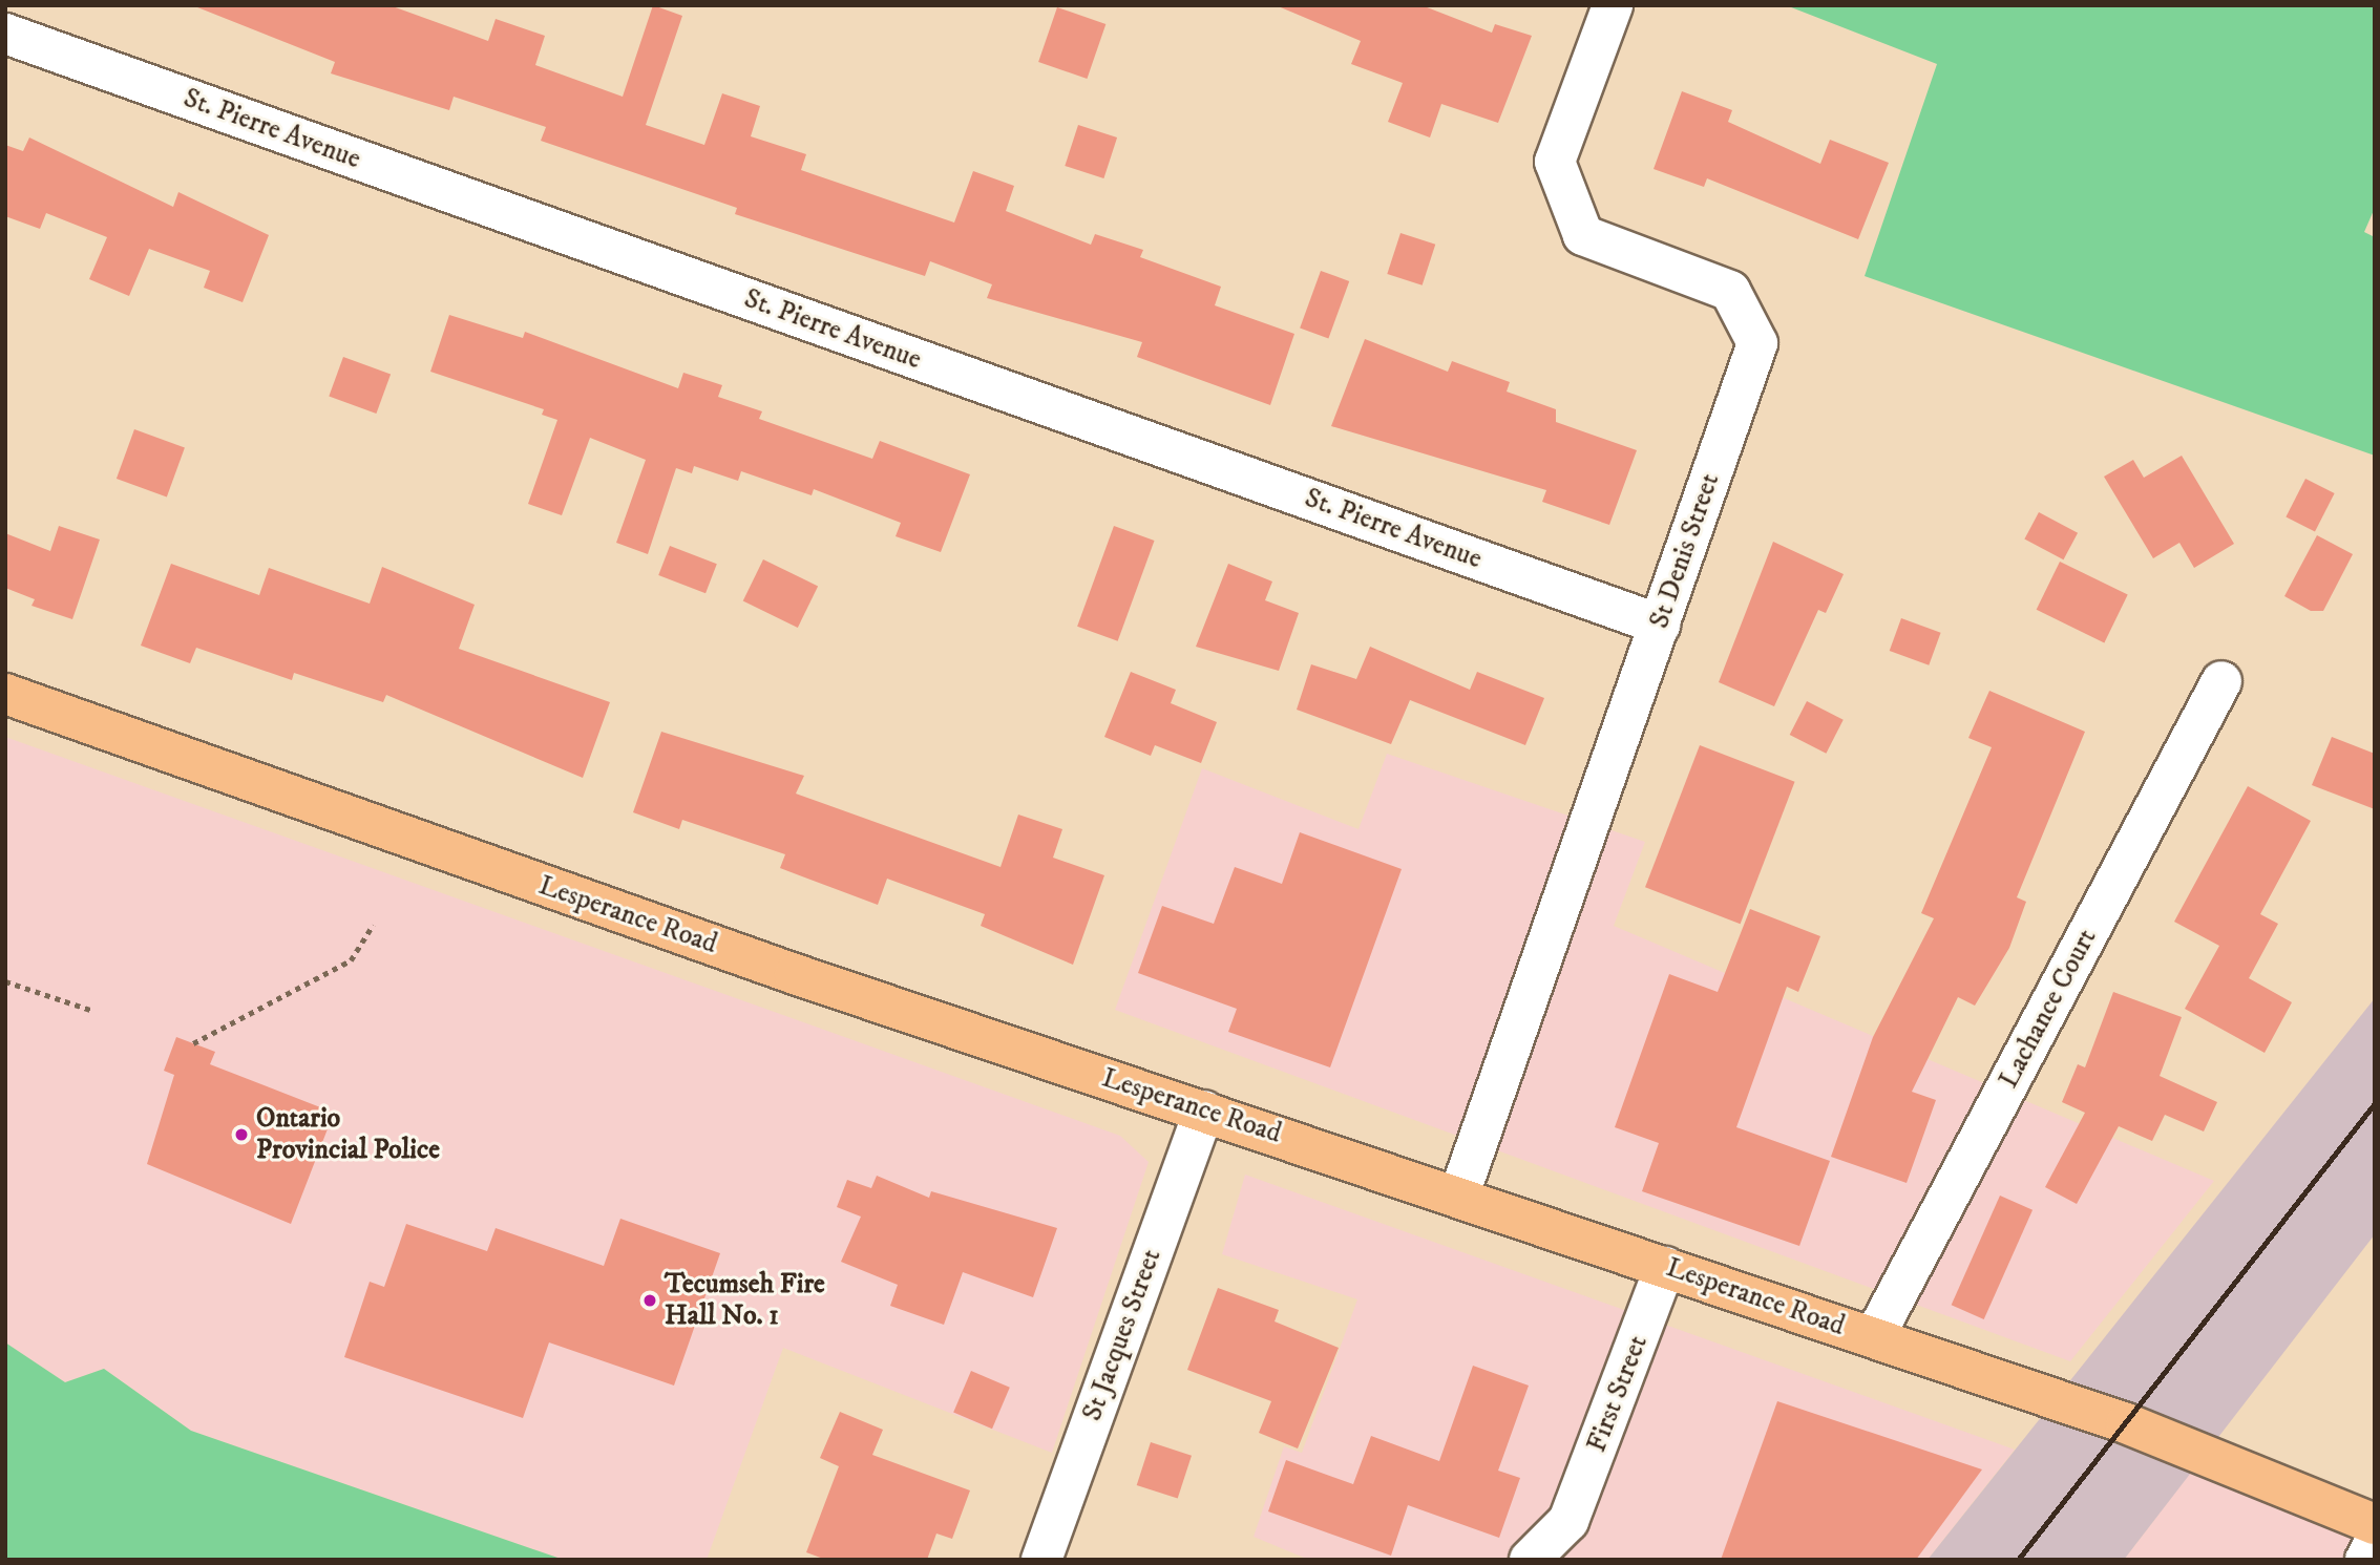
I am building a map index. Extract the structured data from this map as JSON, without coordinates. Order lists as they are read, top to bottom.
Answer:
{
  "streets": {
    "main road": ["Lesperance Road"],
    "street": [
      "St. Pierre Avenue",
      "St Denis Street",
      "Lachance Court",
      "St Jacques Street",
      "First Street"
    ]
  },
  "crossings": [
    ["St. Pierre Avenue", "St Denis Street"],
    ["St Denis Street", "Lesperance Road"],
    ["Lesperance Road", "Lachance Court"],
    ["Lesperance Road", "St Jacques Street"],
    ["Lesperance Road", "First Street"]
  ],
  "places": ["Ontario Provincial Police", "Tecumseh Fire Hall No. 1"]
}
